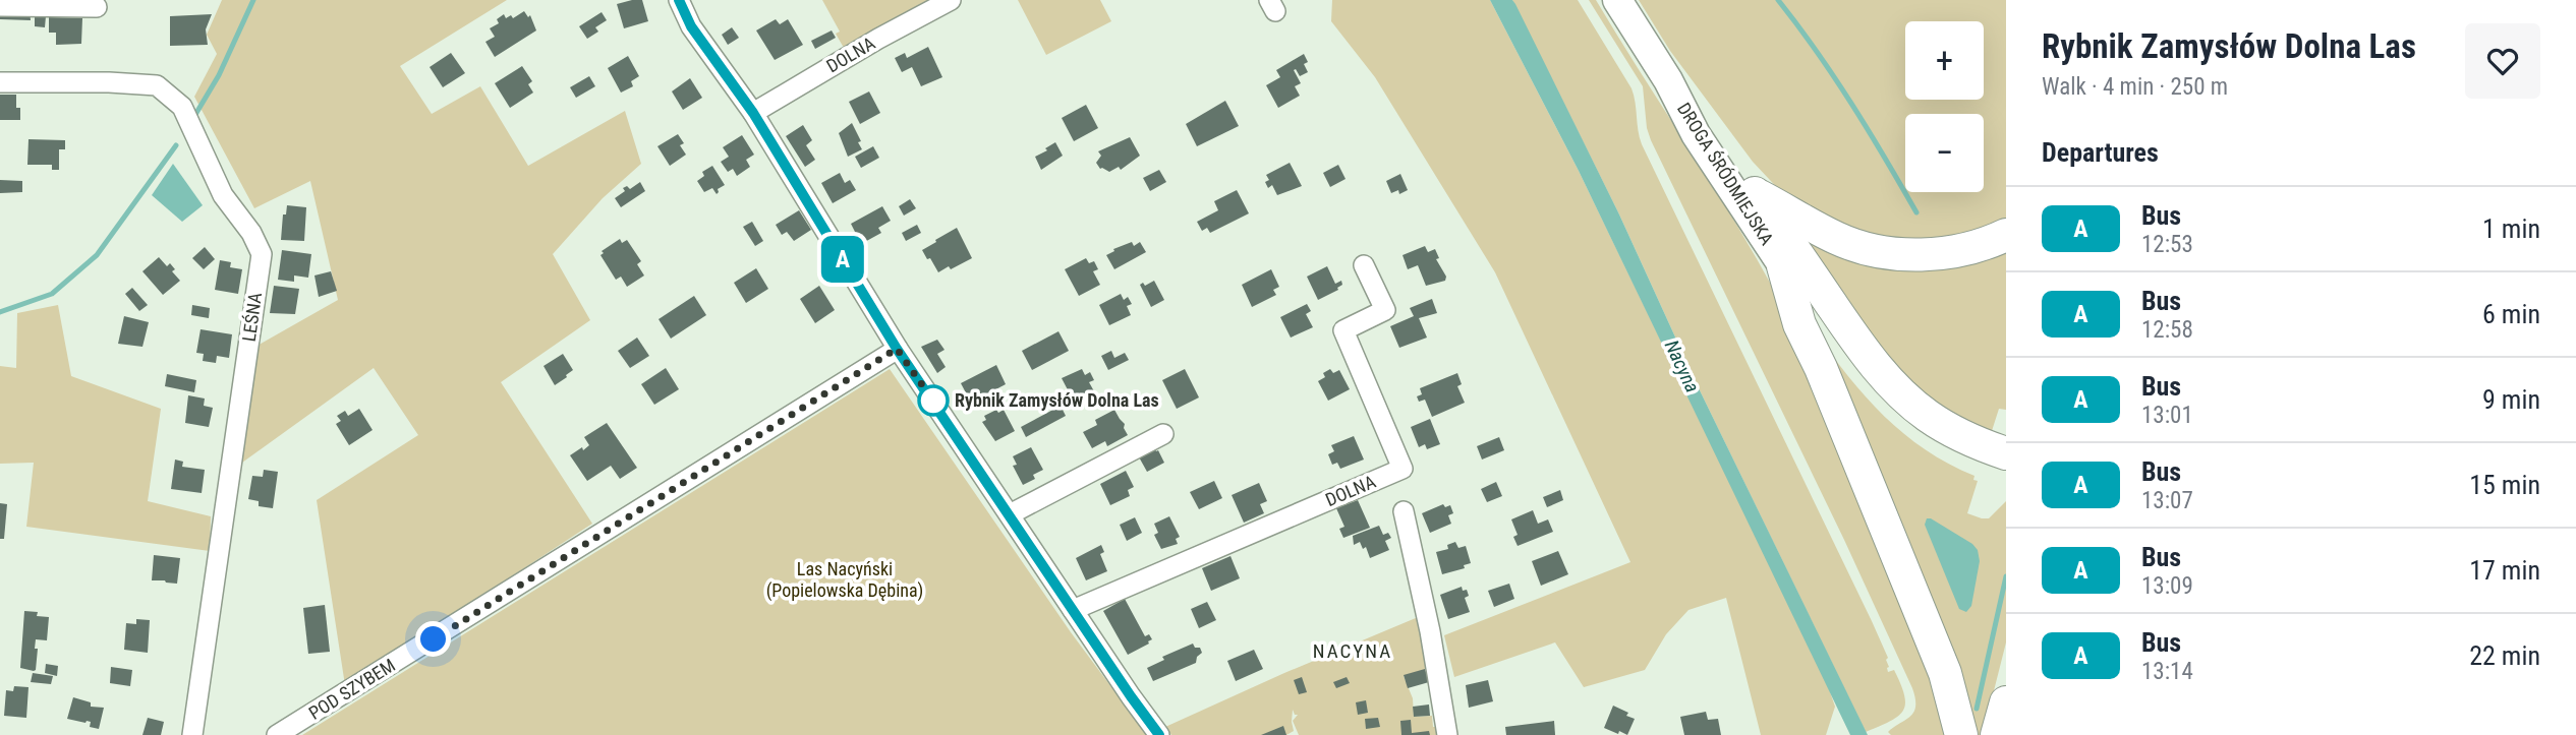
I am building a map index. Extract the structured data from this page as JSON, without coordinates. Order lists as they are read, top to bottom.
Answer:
{
  "streets": {
    "main road": ["DROGA ŚRÓDMIEJSKA"],
    "street": ["DOLNA", "LEŚNA", "POD SZYBEM"]
  },
  "districts": ["NACYNA"],
  "water": ["Nacyna"],
  "parks": ["Las Nacyński (Popielowska Dębina)"],
  "places": ["Rybnik Zamysłów Dolna Las"],
  "lines": ["bus line A"],
  "page": {
    "on_map": "A",
    "heading": [
      ["Rybnik Zamysłów Dolna Las", "Walk · 4 min · 250 m"],
      "Departures"
    ],
    "map_buttons": ["+", "−"],
    "list": [
      {
        "mark": "A",
        "name": "Bus",
        "note": "12:53",
        "value": "1 min"
      },
      {
        "mark": "A",
        "name": "Bus",
        "note": "12:58",
        "value": "6 min"
      },
      {
        "mark": "A",
        "name": "Bus",
        "note": "13:01",
        "value": "9 min"
      },
      {
        "mark": "A",
        "name": "Bus",
        "note": "13:07",
        "value": "15 min"
      },
      {
        "mark": "A",
        "name": "Bus",
        "note": "13:09",
        "value": "17 min"
      },
      {
        "mark": "A",
        "name": "Bus",
        "note": "13:14",
        "value": "22 min"
      }
    ]
  }
}
